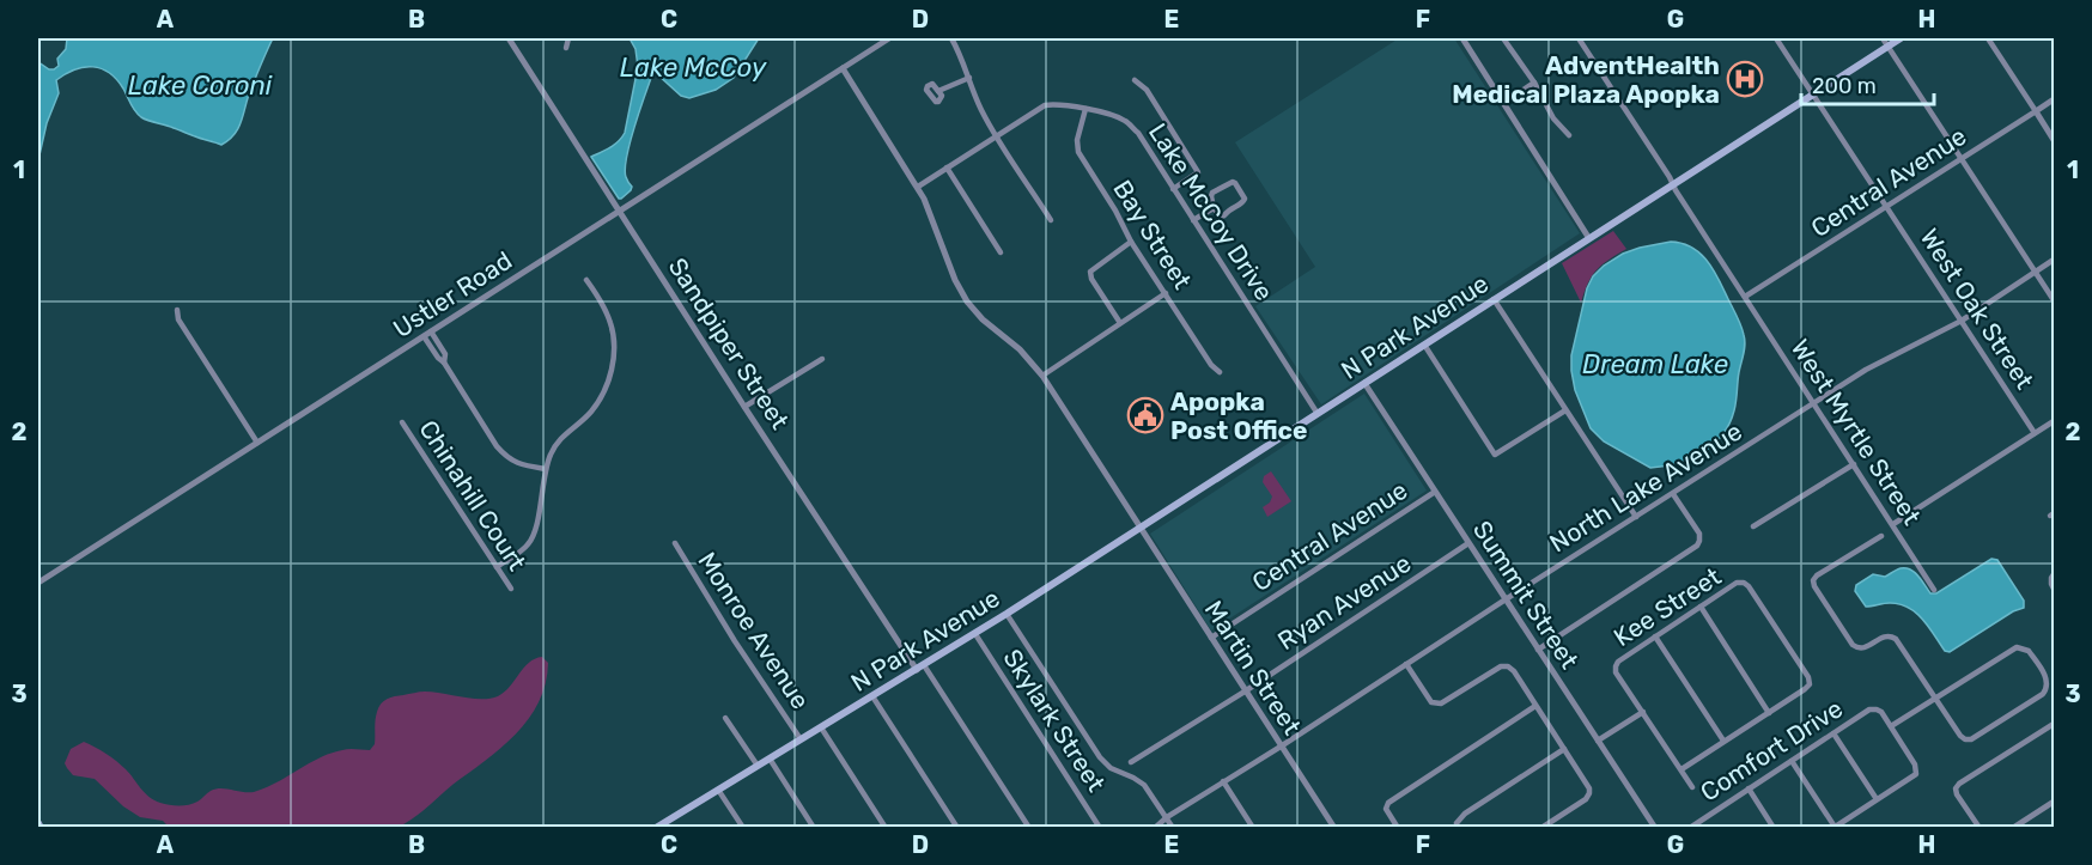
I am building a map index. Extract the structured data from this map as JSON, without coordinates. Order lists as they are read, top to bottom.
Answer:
{
  "streets": {
    "main road": ["N Park Avenue"],
    "street": [
      "Central Avenue",
      "Lake McCoy Drive",
      "Bay Street",
      "Ustler Road",
      "West Oak Street",
      "Sandpiper Street",
      "West Myrtle Street",
      "North Lake Avenue",
      "Chinahill Court",
      "Summit Street",
      "Ryan Avenue",
      "Kee Street",
      "Monroe Avenue",
      "Martin Street",
      "Skylark Street",
      "Comfort Drive"
    ]
  },
  "crossings": [
    ["Central Avenue", "West Oak Street"],
    ["Central Avenue", "West Myrtle Street"],
    ["Central Avenue", "Summit Street"],
    ["Central Avenue", "Martin Street"],
    ["Lake McCoy Drive", "Bay Street"],
    ["Lake McCoy Drive", "N Park Avenue"],
    ["Lake McCoy Drive", "Martin Street"],
    ["Ustler Road", "Sandpiper Street"],
    ["Ustler Road", "Martin Street"],
    ["West Oak Street", "N Park Avenue"],
    ["West Oak Street", "North Lake Avenue"],
    ["N Park Avenue", "Sandpiper Street"],
    ["N Park Avenue", "West Myrtle Street"],
    ["N Park Avenue", "Summit Street"],
    ["N Park Avenue", "Monroe Avenue"],
    ["N Park Avenue", "Martin Street"],
    ["N Park Avenue", "Skylark Street"],
    ["West Myrtle Street", "North Lake Avenue"],
    ["North Lake Avenue", "Summit Street"],
    ["North Lake Avenue", "Martin Street"],
    ["Summit Street", "Ryan Avenue"],
    ["Ryan Avenue", "Martin Street"]
  ],
  "water": ["Lake McCoy", "Lake Coroni", "Dream Lake"],
  "places": {
    "hospital": ["AdventHealth Medical Plaza Apopka"],
    "public building": ["Apopka Post Office"]
  },
  "scale_bar": "200 m",
  "grid": {
    "columns": [
      "A",
      "B",
      "C",
      "D",
      "E",
      "F",
      "G",
      "H"
    ],
    "rows": ["1", "2", "3"]
  }
}
